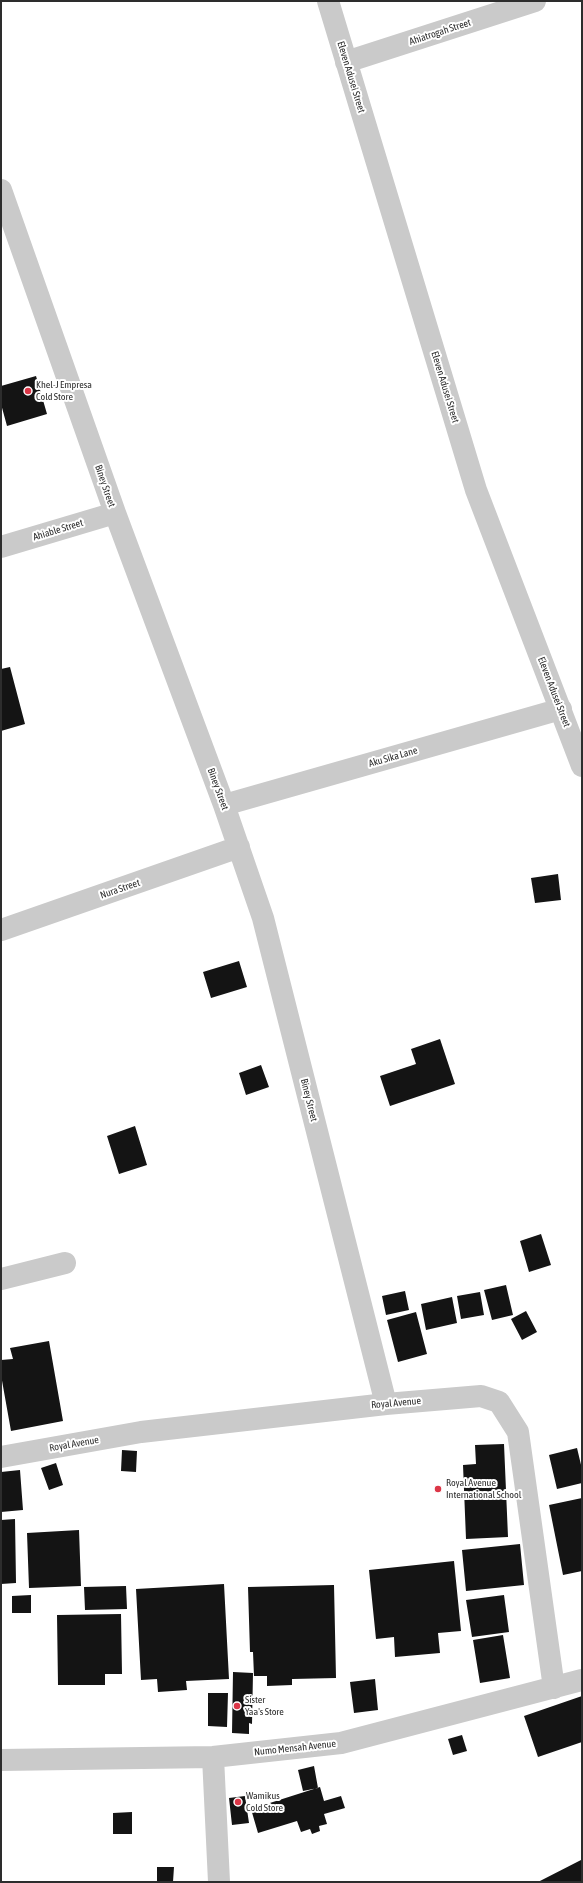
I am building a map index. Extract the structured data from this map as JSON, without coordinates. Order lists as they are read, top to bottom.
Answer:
{
  "streets": {
    "street": [
      "Ahiatrogah Street",
      "Eleven Adusei Street",
      "Biney Street",
      "Ahiable Street",
      "Aku Sika Lane",
      "Nura Street",
      "Royal Avenue",
      "Numo Mensah Avenue"
    ]
  },
  "crossings": [
    ["Ahiatrogah Street", "Eleven Adusei Street"],
    ["Eleven Adusei Street", "Aku Sika Lane"],
    ["Biney Street", "Ahiable Street"],
    ["Biney Street", "Aku Sika Lane"],
    ["Biney Street", "Nura Street"],
    ["Biney Street", "Royal Avenue"],
    ["Royal Avenue", "Numo Mensah Avenue"]
  ],
  "places": [
    "Khel-J Empresa Cold Store",
    "Royal Avenue International School",
    "Sister Yaa's Store",
    "Wamikus Cold Store"
  ]
}
